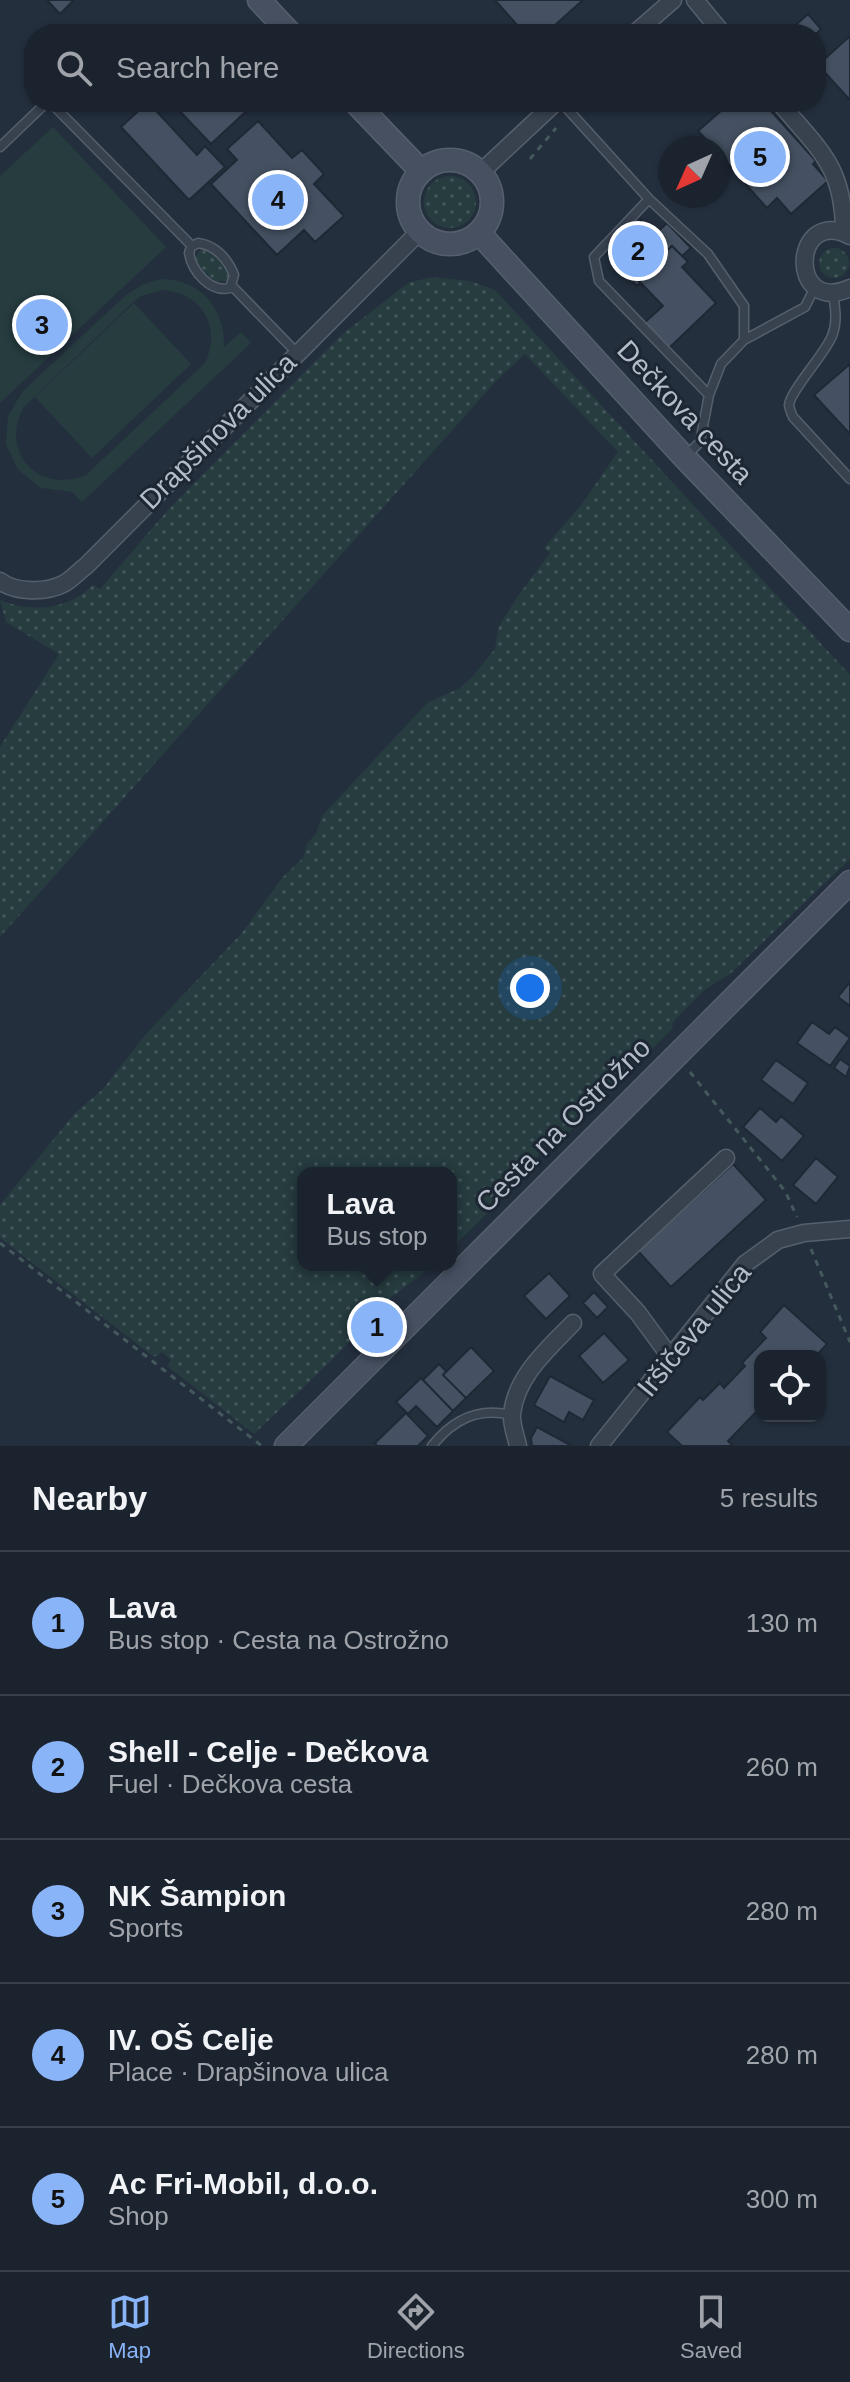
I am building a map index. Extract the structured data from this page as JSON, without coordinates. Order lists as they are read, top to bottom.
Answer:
{
  "streets": {
    "street": [
      "Dečkova cesta",
      "Drapšinova ulica",
      "Cesta na Ostrožno",
      "Iršičeva ulica"
    ]
  },
  "crossings": [
    ["Dečkova cesta", "Drapšinova ulica"]
  ],
  "north": "bottom left",
  "page": {
    "search": "Search here",
    "pins": [
      "5",
      "4",
      "2",
      "3",
      "1"
    ],
    "popup": ["Lava", "Bus stop"],
    "heading": ["Nearby", "5 results"],
    "list": [
      {
        "mark": "1",
        "name": "Lava",
        "note": "Bus stop · Cesta na Ostrožno",
        "value": "130 m"
      },
      {
        "mark": "2",
        "name": "Shell - Celje - Dečkova",
        "note": "Fuel · Dečkova cesta",
        "value": "260 m"
      },
      {
        "mark": "3",
        "name": "NK Šampion",
        "note": "Sports",
        "value": "280 m"
      },
      {
        "mark": "4",
        "name": "IV. OŠ Celje",
        "note": "Place · Drapšinova ulica",
        "value": "280 m"
      },
      {
        "mark": "5",
        "name": "Ac Fri-Mobil, d.o.o.",
        "note": "Shop",
        "value": "300 m"
      }
    ],
    "nav": ["Map", "Directions", "Saved"]
  }
}
